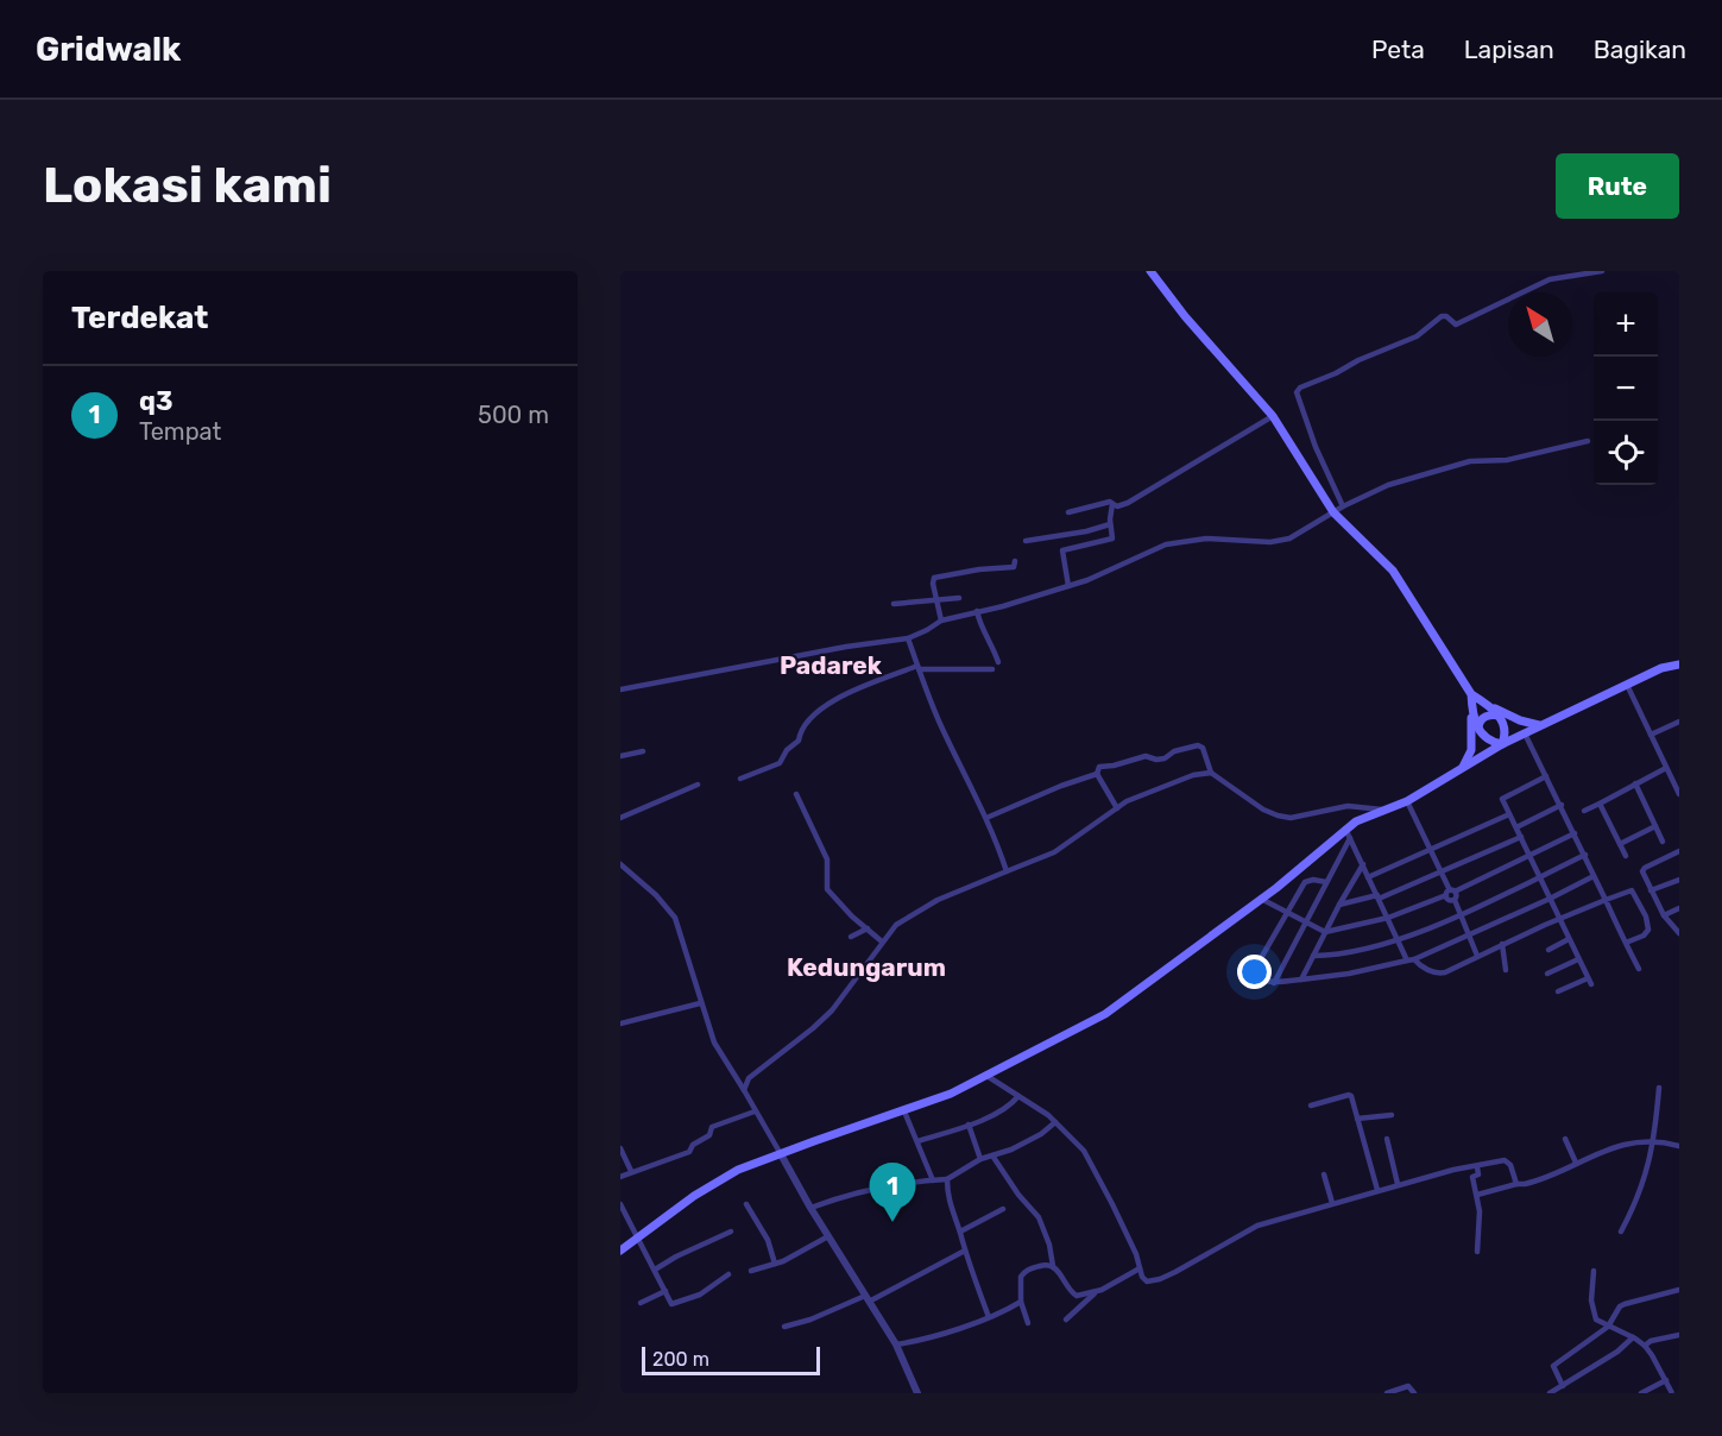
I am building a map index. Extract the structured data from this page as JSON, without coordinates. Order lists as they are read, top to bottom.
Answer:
{
  "districts": ["Padarek", "Kedungarum"],
  "scale_bar": "200 m",
  "north": "top left",
  "page": {
    "header": "Gridwalk",
    "nav": ["Peta", "Lapisan", "Bagikan"],
    "buttons": "Rute",
    "title": "Lokasi kami",
    "heading": "Terdekat",
    "map_buttons": ["+", "−"],
    "list": [
      {
        "mark": "1",
        "name": "q3",
        "note": "Tempat",
        "value": "500 m"
      }
    ],
    "pins": "1",
    "scale": "200 m"
  }
}
